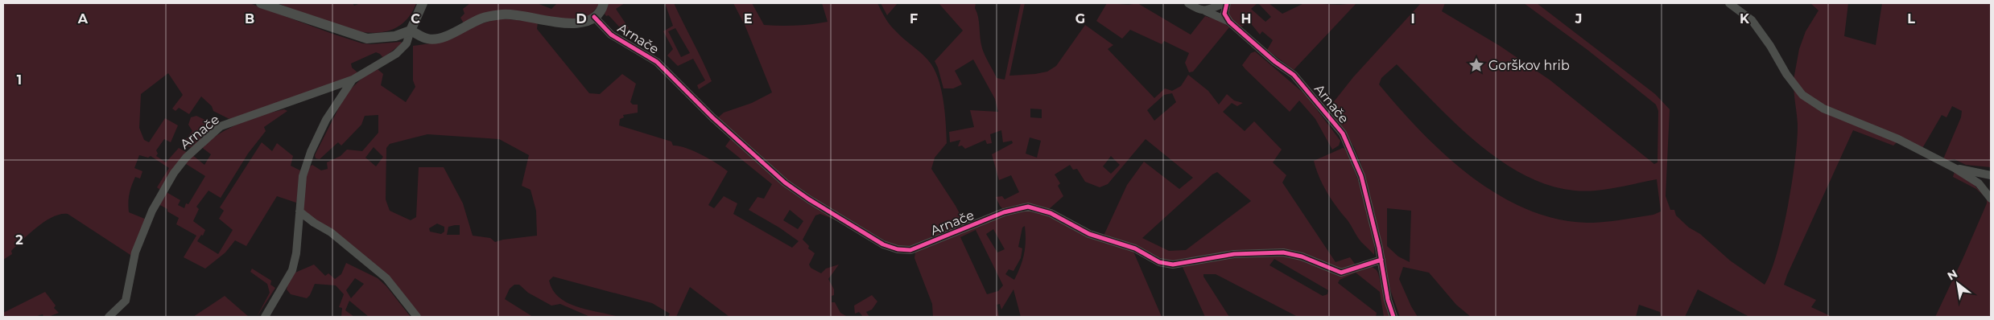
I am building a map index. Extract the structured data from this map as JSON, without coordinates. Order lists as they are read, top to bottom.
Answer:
{
  "streets": {
    "street": ["Arnače"]
  },
  "places": {
    "place": ["Gorškov hrib"]
  },
  "north": "top left",
  "grid": {
    "columns": [
      "A",
      "B",
      "C",
      "D",
      "E",
      "F",
      "G",
      "H",
      "I",
      "J",
      "K",
      "L"
    ],
    "rows": ["1", "2"]
  }
}
